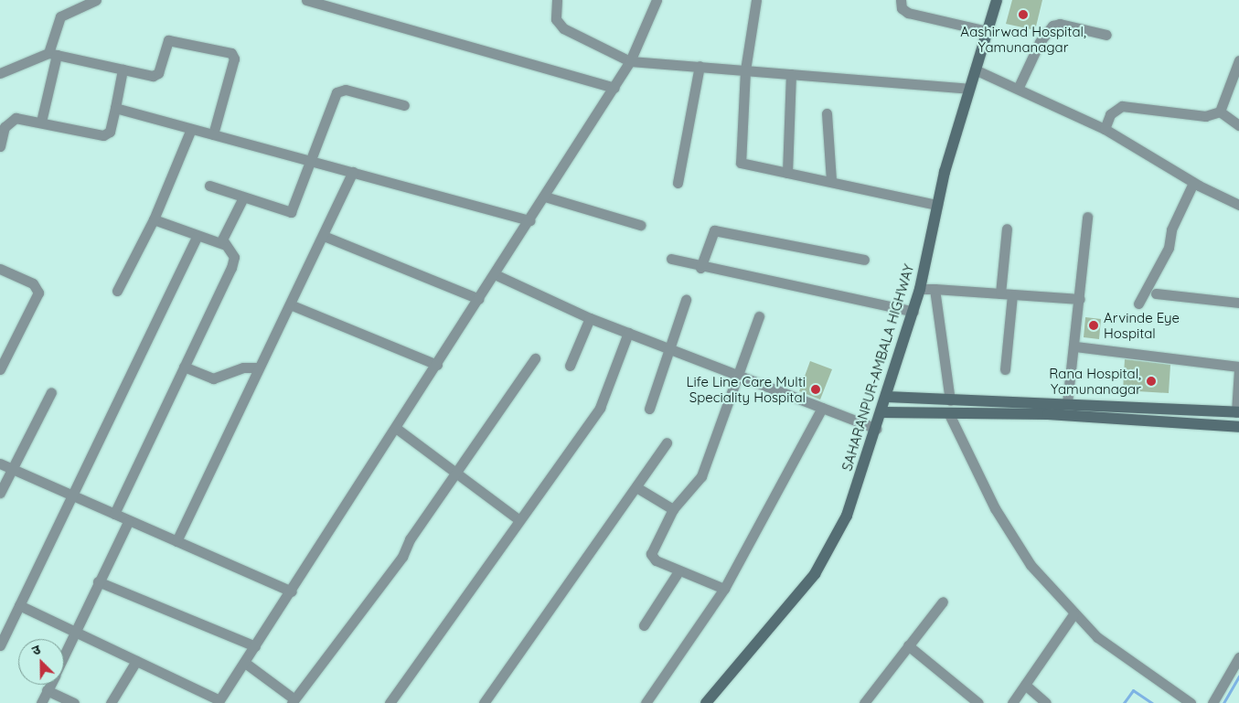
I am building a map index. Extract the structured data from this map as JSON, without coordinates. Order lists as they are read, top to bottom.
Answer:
{
  "streets": {
    "main road": ["SAHARANPUR-AMBALA HIGHWAY"]
  },
  "places": [
    "Aashirwad Hospital, Yamunanagar",
    "Arvinde Eye Hospital",
    "Rana Hospital, Yamunanagar",
    "Life Line Care Multi Speciality Hospital"
  ],
  "north": "top left"
}
